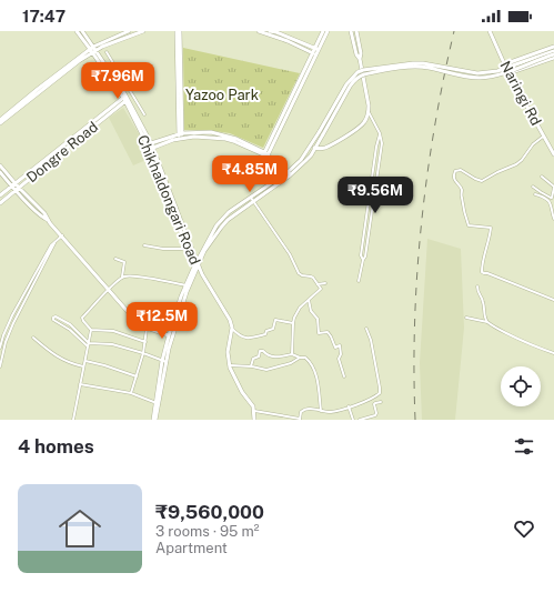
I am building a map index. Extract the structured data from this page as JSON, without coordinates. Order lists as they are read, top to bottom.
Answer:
{
  "streets": {
    "street": ["Naringi Rd", "Dongre Road", "Chikhaldongari Road"]
  },
  "crossings": [
    ["Dongre Road", "Chikhaldongari Road"]
  ],
  "parks": ["Yazoo Park"],
  "page": {
    "status": "17:47",
    "price": [
      "₹7.96M",
      "₹4.85M",
      "₹9.56M",
      "₹12.5M"
    ],
    "heading": "4 homes",
    "list": [
      {
        "name": "₹9,560,000",
        "note": "3 rooms · 95 m² · Apartment"
      }
    ]
  }
}
